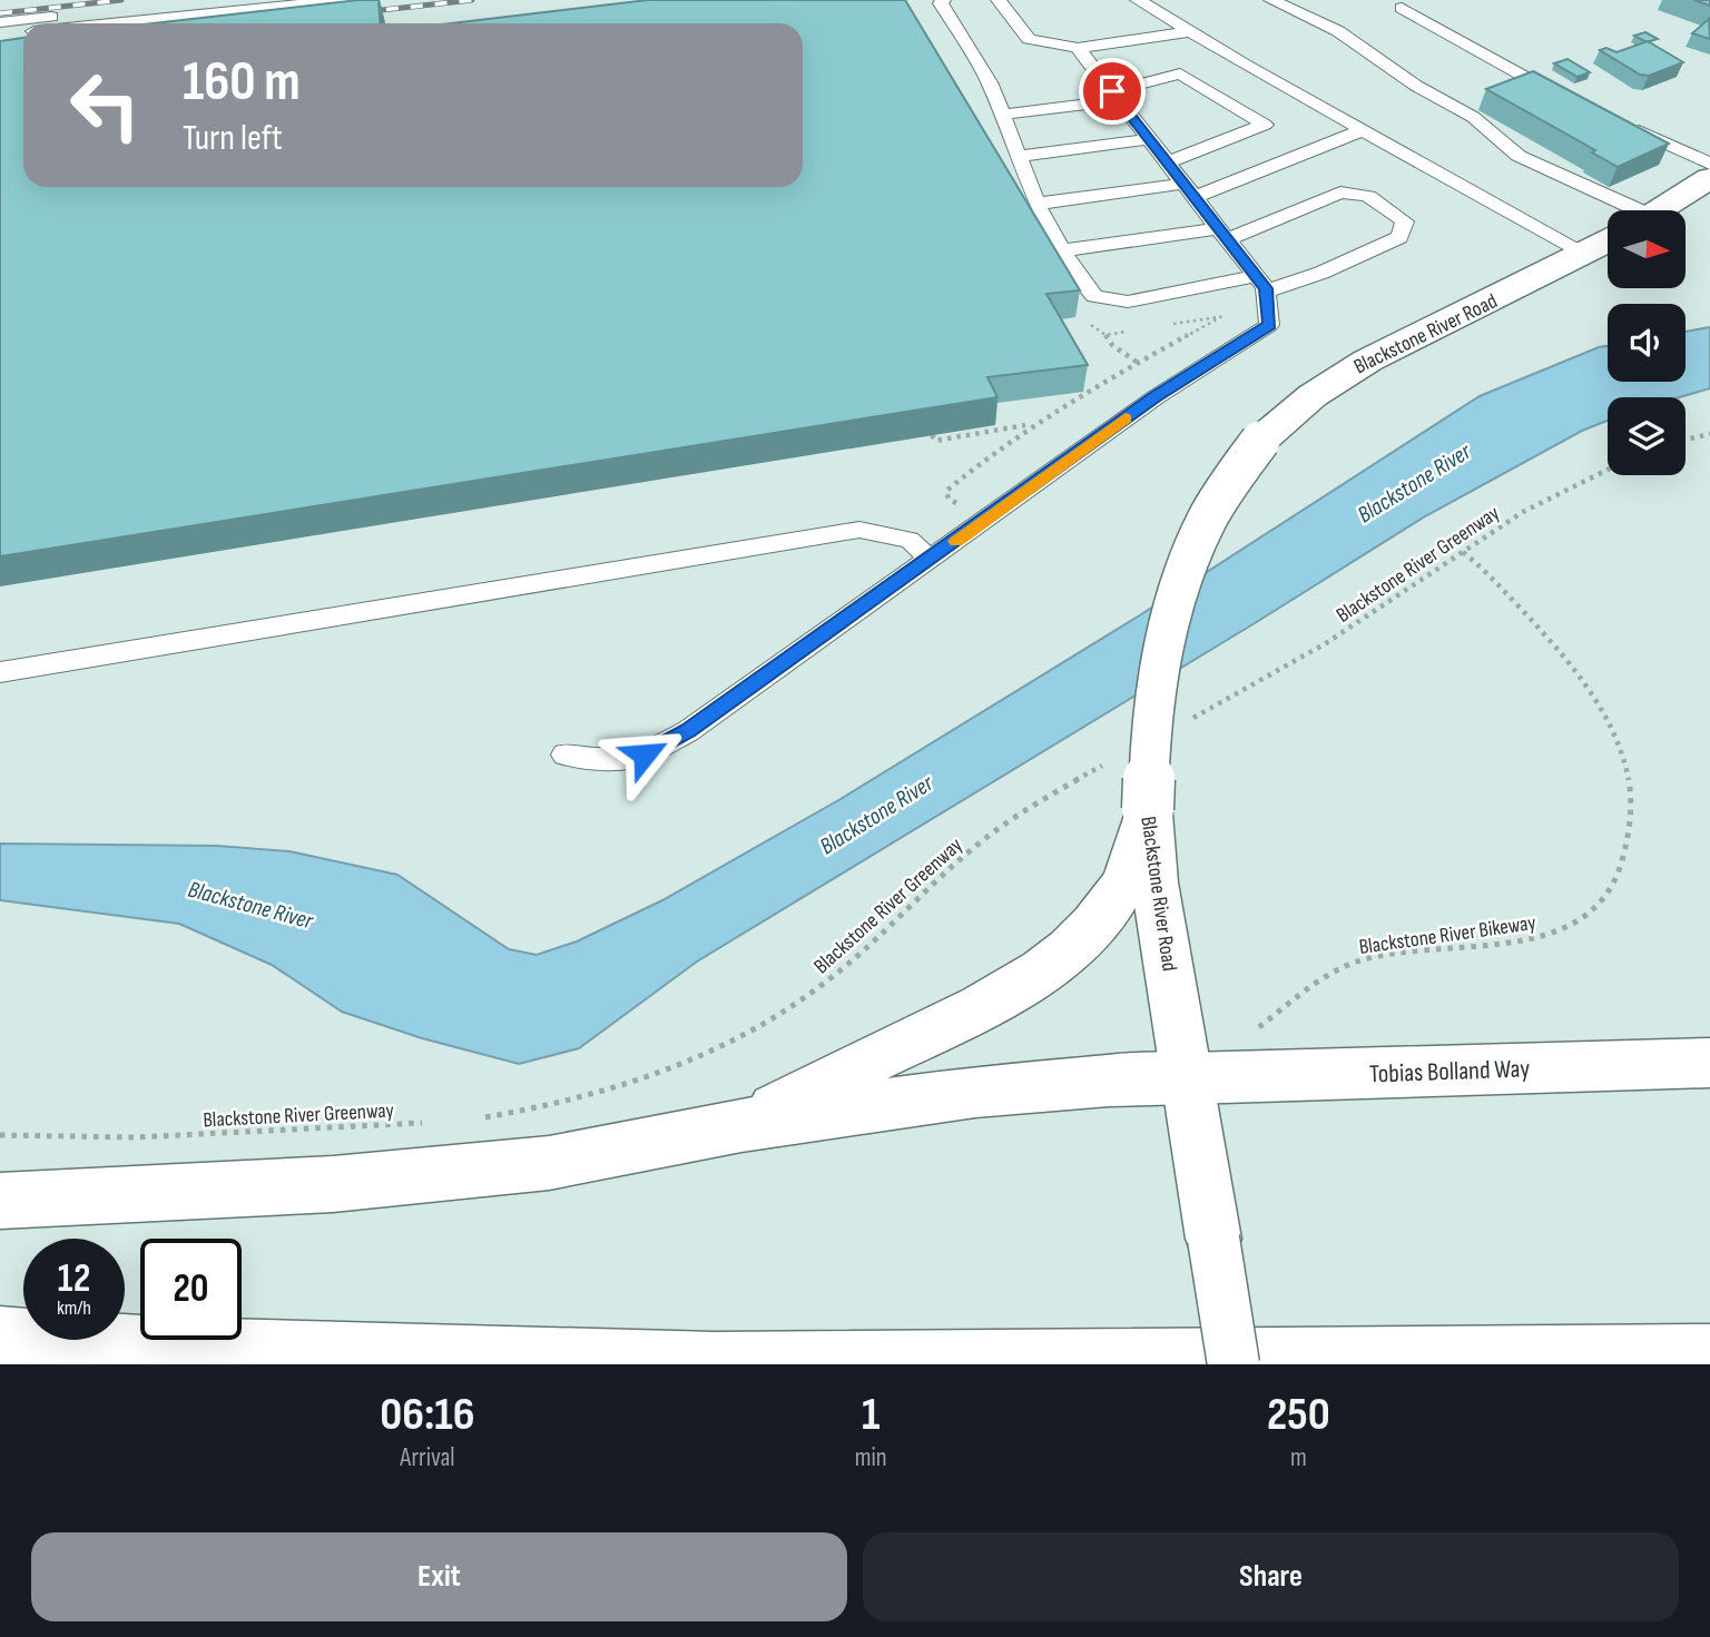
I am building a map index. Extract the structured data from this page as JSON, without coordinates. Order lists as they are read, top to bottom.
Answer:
{
  "streets": {
    "main road": ["Blackstone River Road", "Tobias Bolland Way"],
    "path": ["Blackstone River Greenway", "Blackstone River Bikeway"]
  },
  "crossings": [
    ["Blackstone River Road", "Tobias Bolland Way"],
    ["Blackstone River Greenway", "Blackstone River Bikeway"]
  ],
  "water": ["Blackstone River"],
  "north": "right",
  "page": {
    "turn": ["160 m", "Turn left"],
    "speed": "12 km/h",
    "limit": "20",
    "eta": [
      "06:16",
      "Arrival",
      "1",
      "min",
      "250",
      "m"
    ],
    "buttons": ["Exit", "Share"]
  }
}
